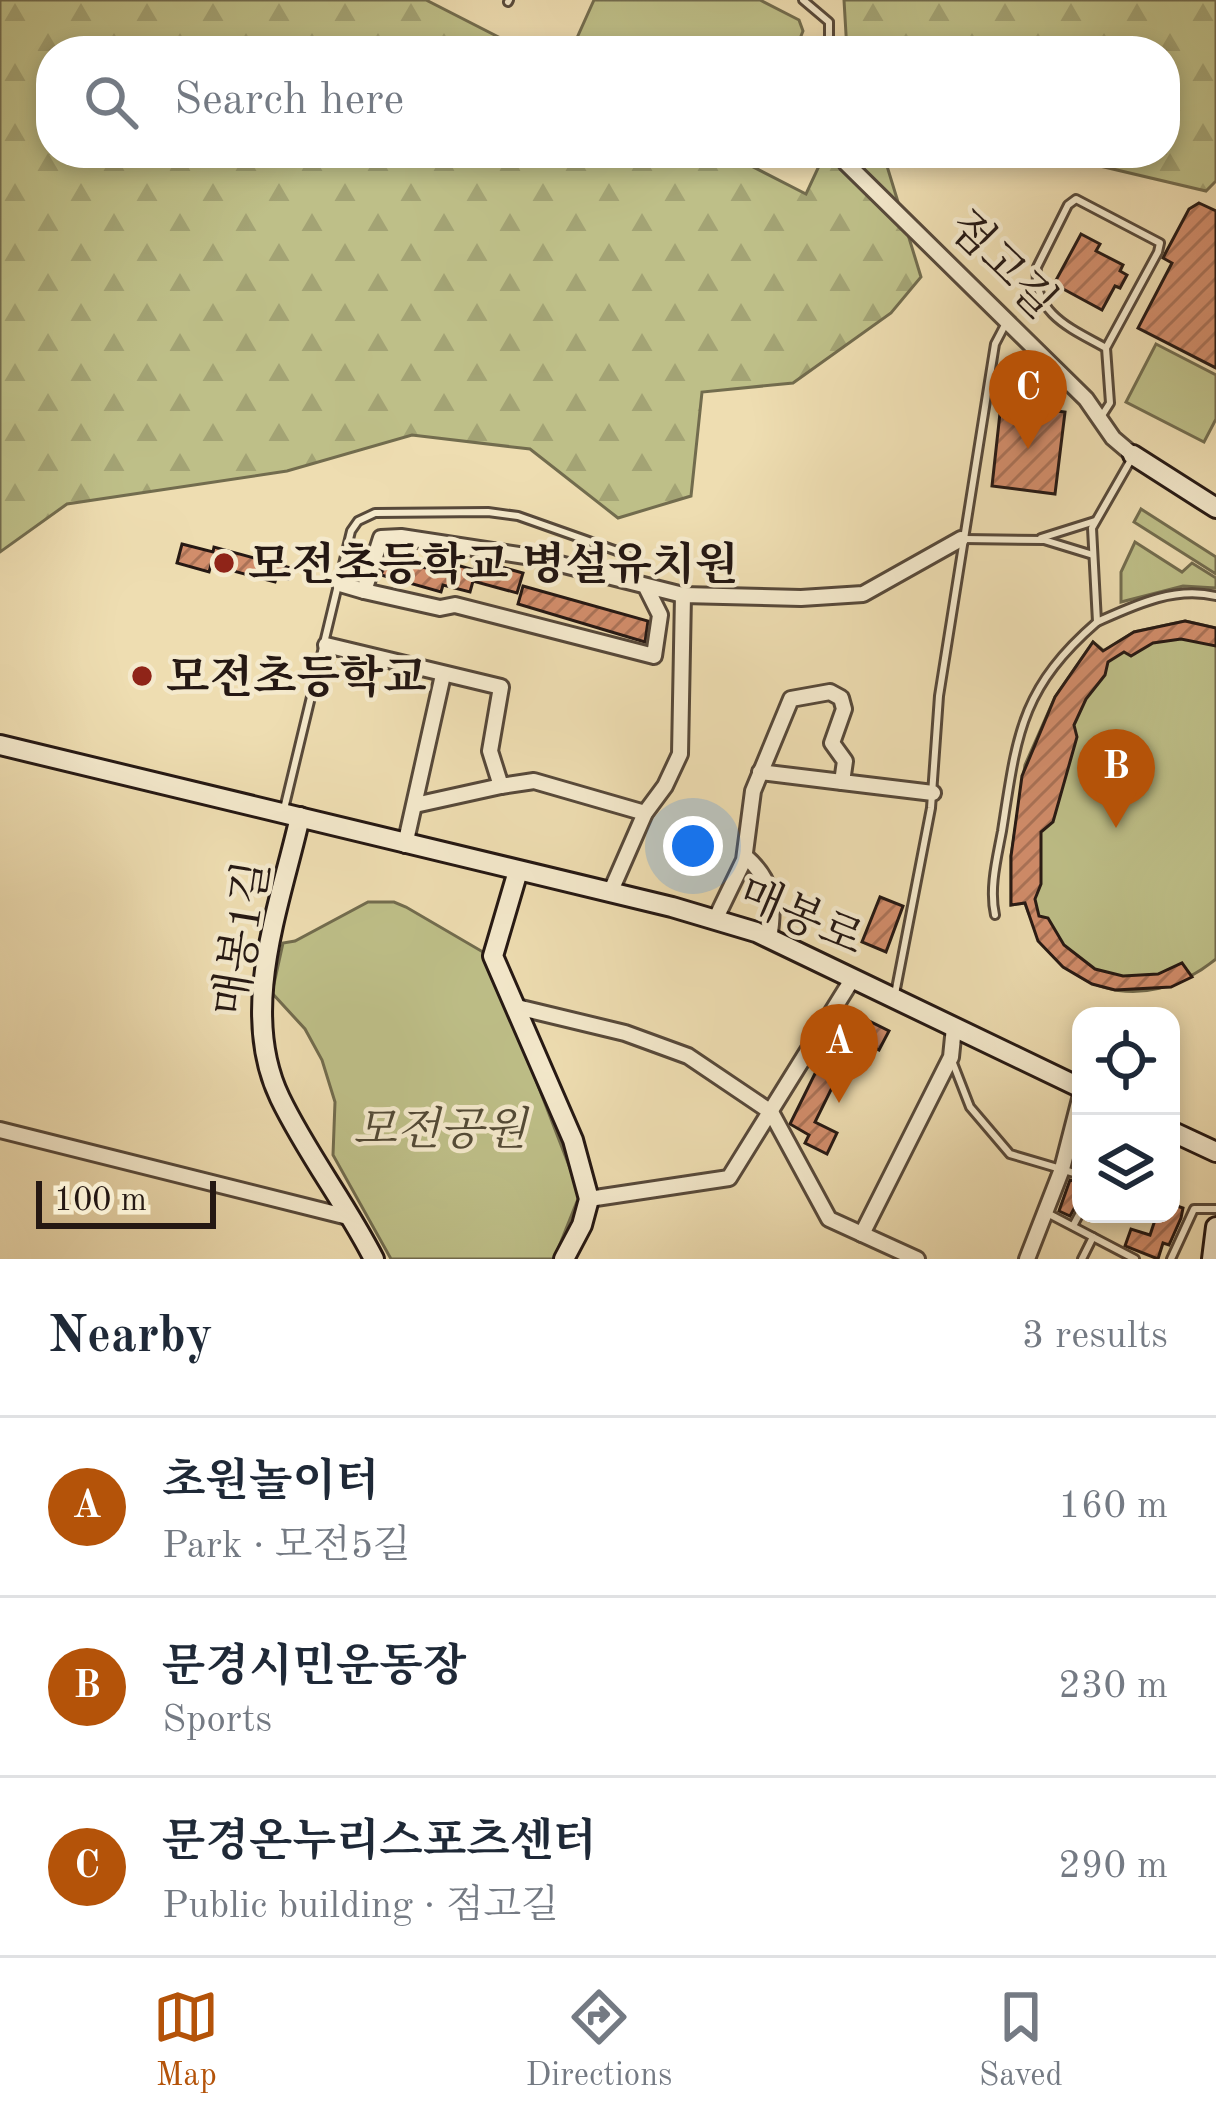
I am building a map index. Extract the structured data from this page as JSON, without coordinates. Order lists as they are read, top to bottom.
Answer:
{
  "streets": {
    "street": ["점고길", "매봉로", "매봉1길"]
  },
  "crossings": [
    ["매봉로", "매봉1길"]
  ],
  "parks": ["모전공원"],
  "places": ["모전초등학교 병설유치원", "모전초등학교"],
  "scale_bar": "100 m",
  "page": {
    "search": "Search here",
    "pins": ["C", "B", "A"],
    "scale": "100 m",
    "heading": ["Nearby", "3 results"],
    "list": [
      {
        "mark": "A",
        "name": "초원놀이터",
        "note": "Park · 모전5길",
        "value": "160 m"
      },
      {
        "mark": "B",
        "name": "문경시민운동장",
        "note": "Sports",
        "value": "230 m"
      },
      {
        "mark": "C",
        "name": "문경온누리스포츠센터",
        "note": "Public building · 점고길",
        "value": "290 m"
      }
    ],
    "nav": ["Map", "Directions", "Saved"]
  }
}
